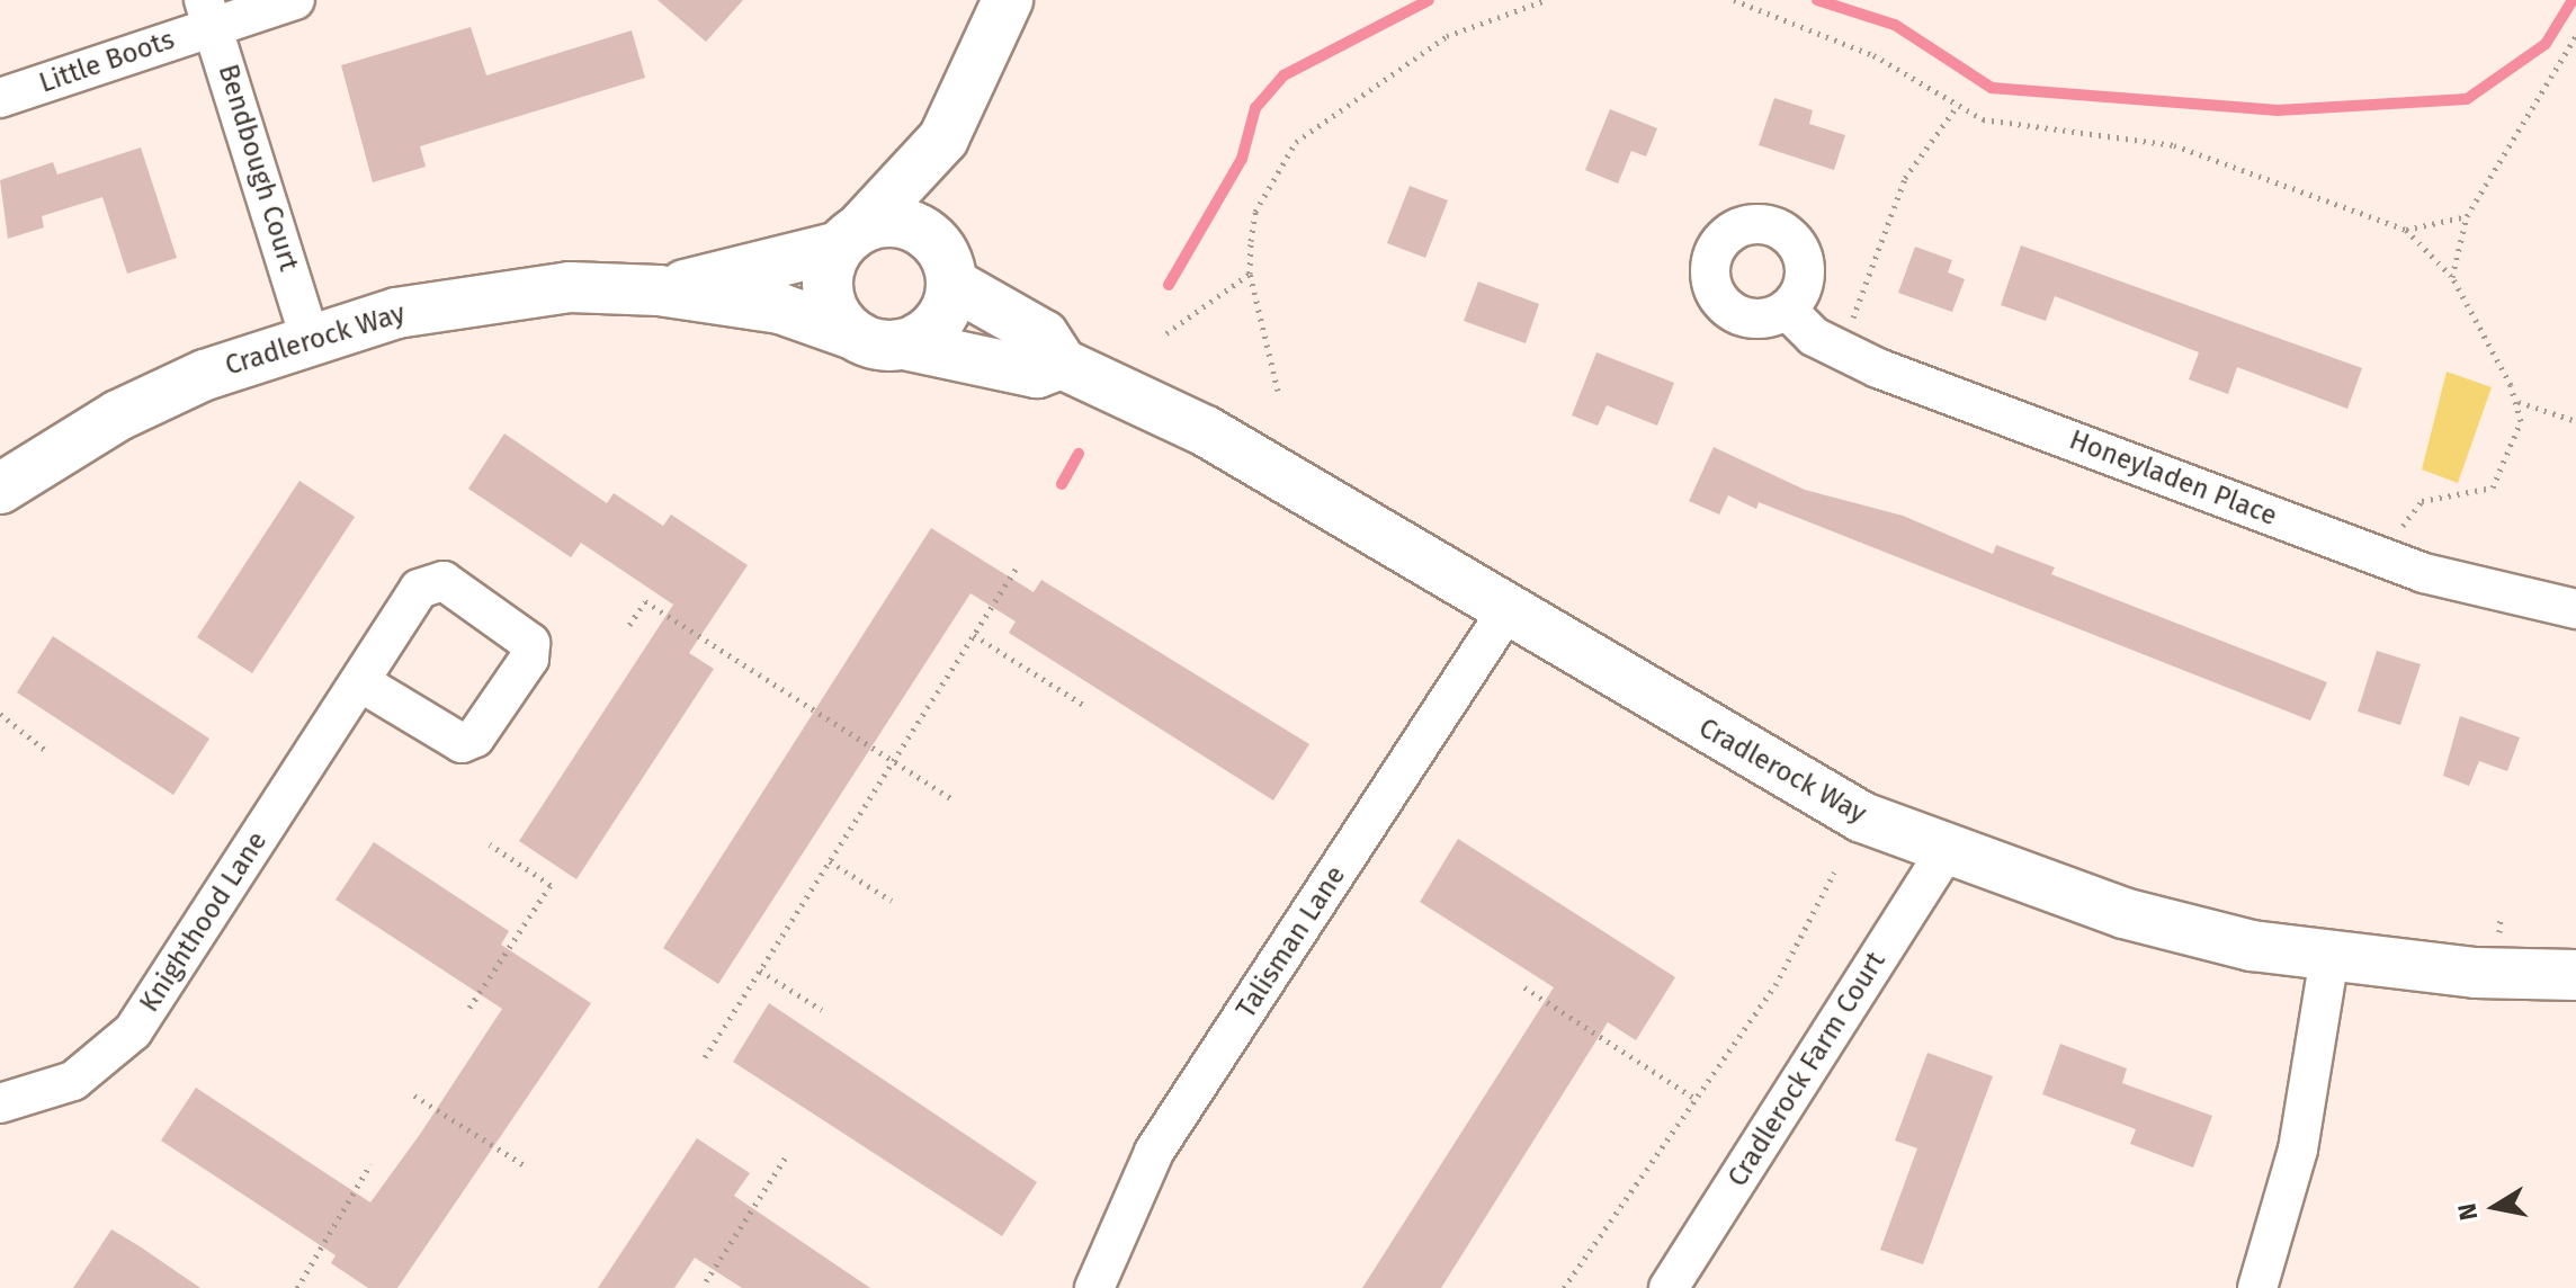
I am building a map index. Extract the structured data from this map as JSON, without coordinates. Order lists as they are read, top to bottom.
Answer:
{
  "streets": {
    "street": [
      "Little Boots",
      "Bendbough Court",
      "Cradlerock Way",
      "Honeyladen Place",
      "Knighthood Lane",
      "Talisman Lane",
      "Cradlerock Farm Court"
    ]
  },
  "crossings": [
    ["Little Boots", "Bendbough Court"],
    ["Bendbough Court", "Cradlerock Way"],
    ["Cradlerock Way", "Talisman Lane"],
    ["Cradlerock Way", "Cradlerock Farm Court"]
  ],
  "north": "left"
}
